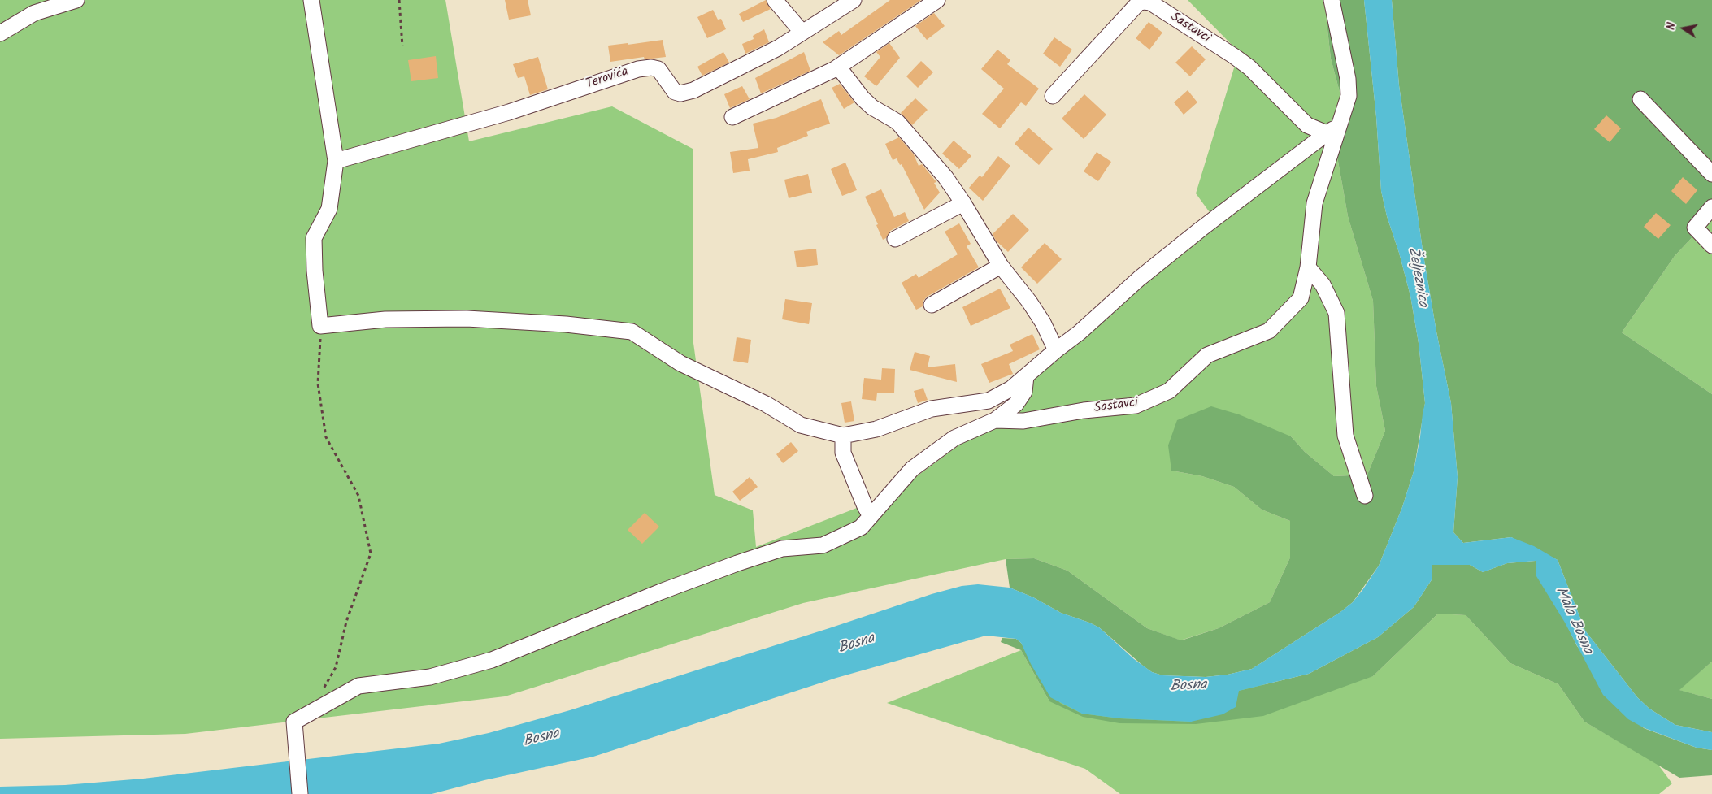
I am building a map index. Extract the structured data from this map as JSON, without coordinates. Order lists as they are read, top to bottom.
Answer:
{
  "streets": {
    "street": ["Sastavci", "Terovića"]
  },
  "water": ["Željeznica", "Mala Bosna", "Bosna"],
  "north": "left"
}
